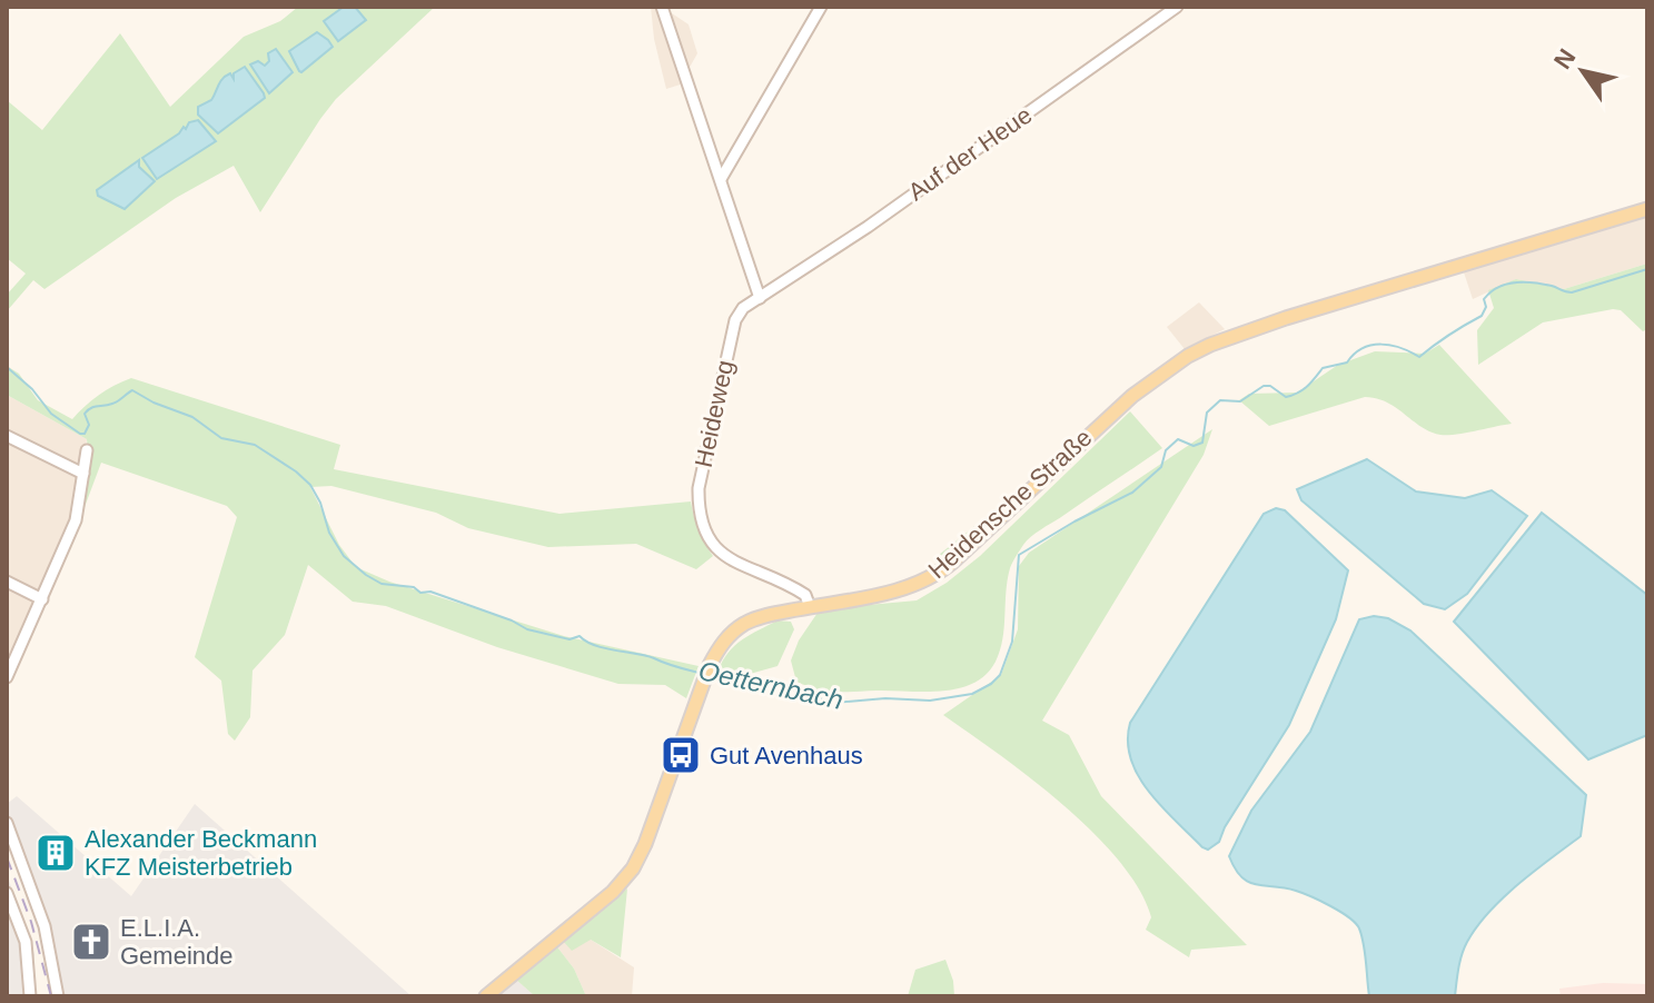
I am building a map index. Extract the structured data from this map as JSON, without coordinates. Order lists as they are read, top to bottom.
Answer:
{
  "streets": {
    "main road": ["Heidensche Straße"],
    "street": ["Auf der Heue", "Heideweg"]
  },
  "crossings": [
    ["Auf der Heue", "Heideweg"],
    ["Heideweg", "Heidensche Straße"]
  ],
  "water": ["Oetternbach"],
  "places": {
    "bus stop": ["Gut Avenhaus"],
    "building": ["Alexander Beckmann KFZ Meisterbetrieb"],
    "church": ["E.L.I.A. Gemeinde"]
  },
  "north": "top left"
}
